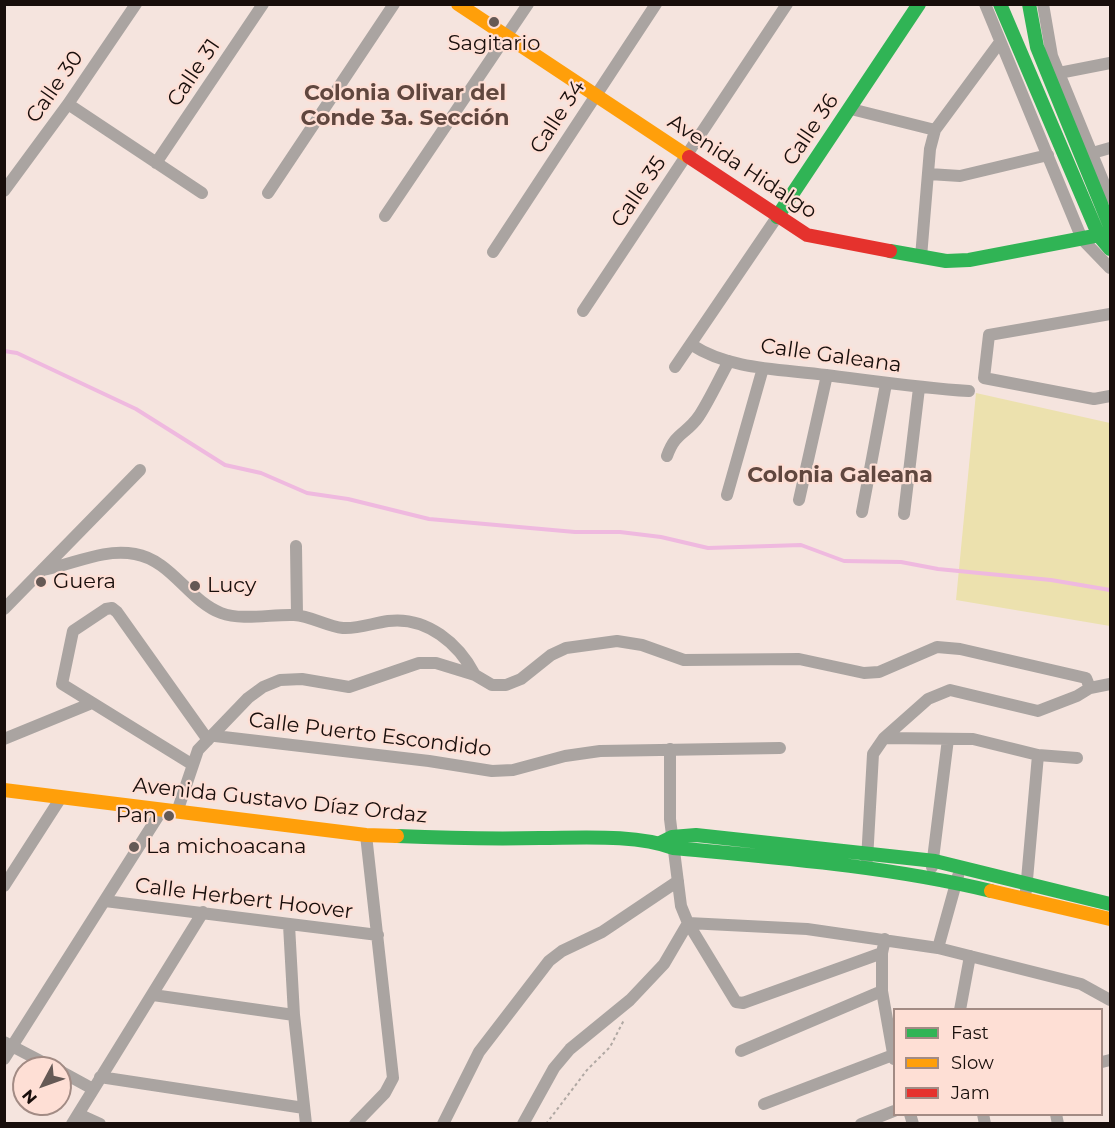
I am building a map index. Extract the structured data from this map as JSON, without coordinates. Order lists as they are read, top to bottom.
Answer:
{
  "streets": {
    "street": [
      "Calle 31",
      "Calle 30",
      "Calle 34",
      "Calle 36",
      "Avenida Hidalgo",
      "Calle 35",
      "Calle Galeana",
      "Calle Puerto Escondido",
      "Avenida Gustavo Díaz Ordaz",
      "Calle Herbert Hoover"
    ]
  },
  "crossings": [
    ["Calle 34", "Avenida Hidalgo"],
    ["Calle 36", "Avenida Hidalgo"],
    ["Calle 36", "Calle Galeana"],
    ["Avenida Hidalgo", "Calle 35"]
  ],
  "districts": ["Colonia Olivar del Conde 3a. Sección", "Colonia Galeana"],
  "places": [
    "Sagitario",
    "Guera",
    "Lucy",
    "Pan",
    "La michoacana"
  ],
  "legend": ["Fast", "Slow", "Jam"],
  "north": "bottom left"
}
